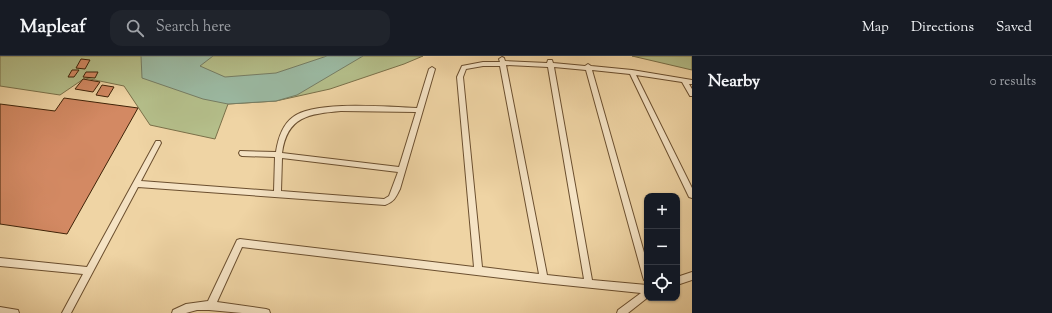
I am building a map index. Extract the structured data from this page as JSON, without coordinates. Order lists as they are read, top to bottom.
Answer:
{
  "page": {
    "header": "Mapleaf",
    "search": "Search here",
    "nav": ["Map", "Directions", "Saved"],
    "heading": ["Nearby", "0 results"],
    "map_buttons": ["+", "−"]
  }
}
